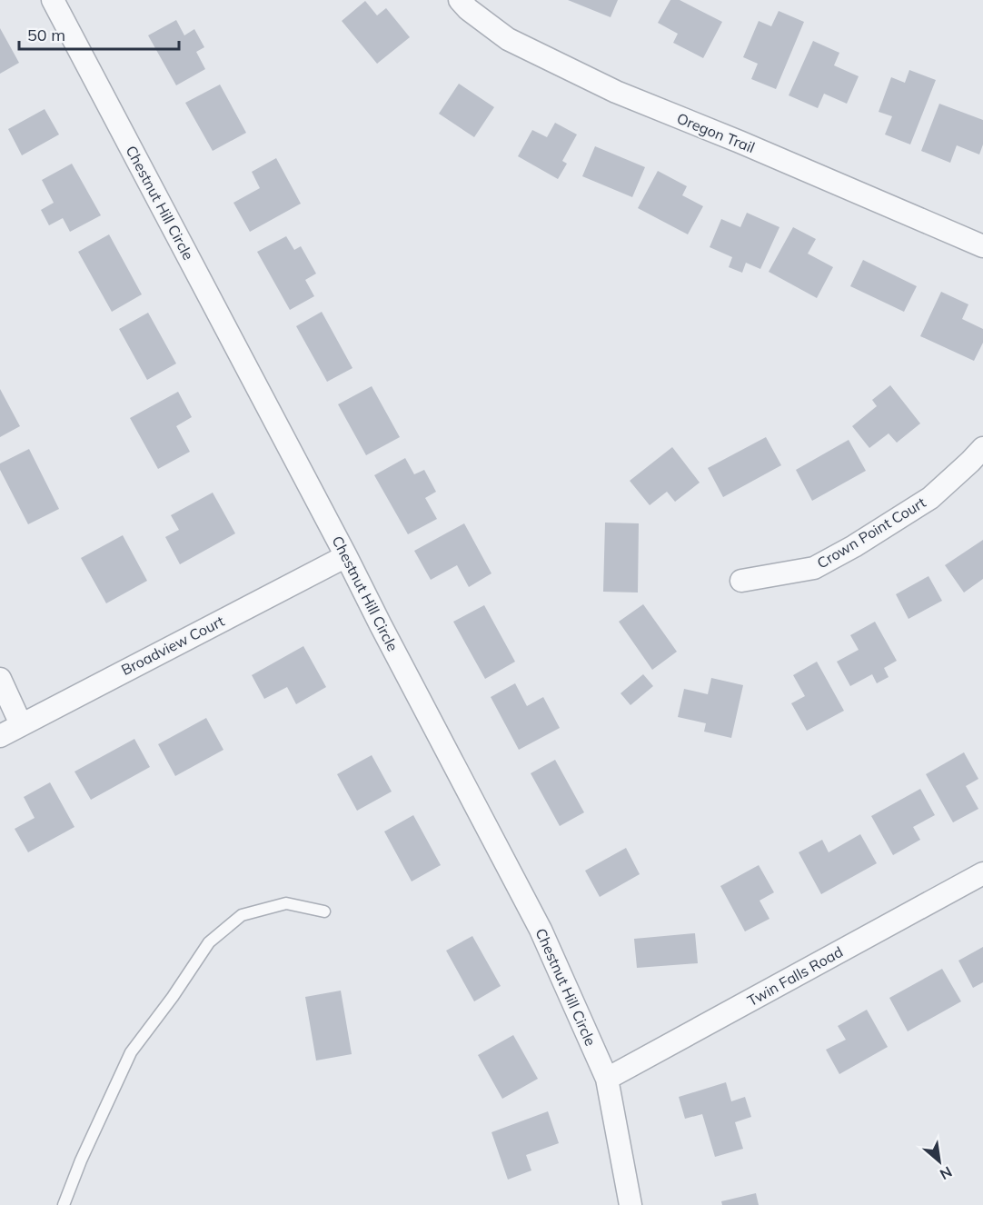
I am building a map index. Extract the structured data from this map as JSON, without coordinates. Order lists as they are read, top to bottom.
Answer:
{
  "streets": {
    "street": [
      "Oregon Trail",
      "Chestnut Hill Circle",
      "Crown Point Court",
      "Broadview Court",
      "Twin Falls Road"
    ]
  },
  "crossings": [
    ["Chestnut Hill Circle", "Broadview Court"],
    ["Chestnut Hill Circle", "Twin Falls Road"]
  ],
  "scale_bar": "50 m",
  "north": "bottom right"
}
